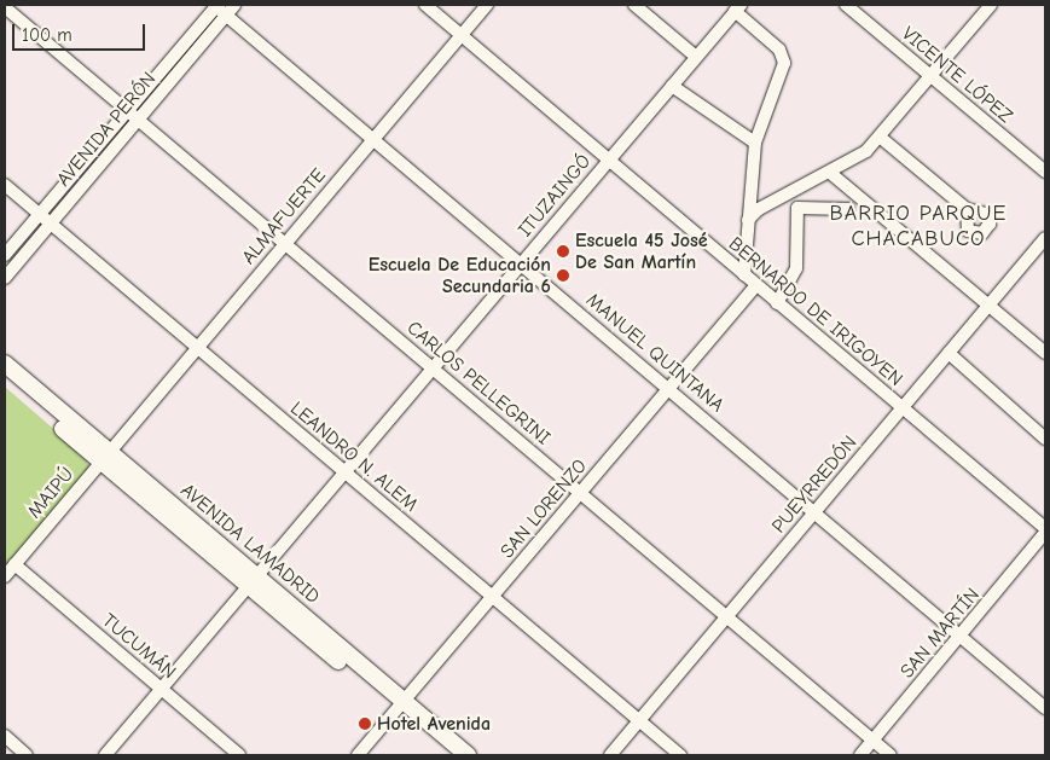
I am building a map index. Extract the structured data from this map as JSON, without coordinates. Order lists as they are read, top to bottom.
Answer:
{
  "streets": {
    "main road": ["AVENIDA LAMADRID"],
    "street": [
      "VICENTE LÓPEZ",
      "AVENIDA PERÓN",
      "ITUZAINGÓ",
      "ALMAFUERTE",
      "BERNARDO DE IRIGOYEN",
      "MANUEL QUINTANA",
      "CARLOS PELLEGRINI",
      "LEANDRO N. ALEM",
      "PUEYRREDÓN",
      "MAIPÚ",
      "SAN LORENZO",
      "SAN MARTÍN",
      "TUCUMÁN"
    ]
  },
  "crossings": [
    ["AVENIDA PERÓN", "MANUEL QUINTANA"],
    ["AVENIDA PERÓN", "CARLOS PELLEGRINI"],
    ["AVENIDA PERÓN", "LEANDRO N. ALEM"],
    ["ITUZAINGÓ", "BERNARDO DE IRIGOYEN"],
    ["ITUZAINGÓ", "MANUEL QUINTANA"],
    ["ITUZAINGÓ", "CARLOS PELLEGRINI"],
    ["ITUZAINGÓ", "LEANDRO N. ALEM"],
    ["ITUZAINGÓ", "AVENIDA LAMADRID"],
    ["ITUZAINGÓ", "TUCUMÁN"],
    ["ALMAFUERTE", "BERNARDO DE IRIGOYEN"],
    ["ALMAFUERTE", "MANUEL QUINTANA"],
    ["ALMAFUERTE", "CARLOS PELLEGRINI"],
    ["ALMAFUERTE", "LEANDRO N. ALEM"],
    ["ALMAFUERTE", "MAIPÚ"],
    ["ALMAFUERTE", "AVENIDA LAMADRID"],
    ["BERNARDO DE IRIGOYEN", "PUEYRREDÓN"],
    ["BERNARDO DE IRIGOYEN", "SAN LORENZO"],
    ["BERNARDO DE IRIGOYEN", "SAN MARTÍN"],
    ["MANUEL QUINTANA", "PUEYRREDÓN"],
    ["MANUEL QUINTANA", "SAN LORENZO"],
    ["MANUEL QUINTANA", "SAN MARTÍN"],
    ["CARLOS PELLEGRINI", "PUEYRREDÓN"],
    ["CARLOS PELLEGRINI", "SAN LORENZO"],
    ["CARLOS PELLEGRINI", "SAN MARTÍN"],
    ["LEANDRO N. ALEM", "PUEYRREDÓN"],
    ["LEANDRO N. ALEM", "SAN LORENZO"],
    ["MAIPÚ", "AVENIDA LAMADRID"],
    ["MAIPÚ", "TUCUMÁN"],
    ["SAN LORENZO", "AVENIDA LAMADRID"]
  ],
  "districts": ["BARRIO PARQUE CHACABUCO"],
  "places": ["Escuela 45 José De San Martín", "Escuela De Educación Secundaria 6", "Hotel Avenida"],
  "scale_bar": "100 m"
}
